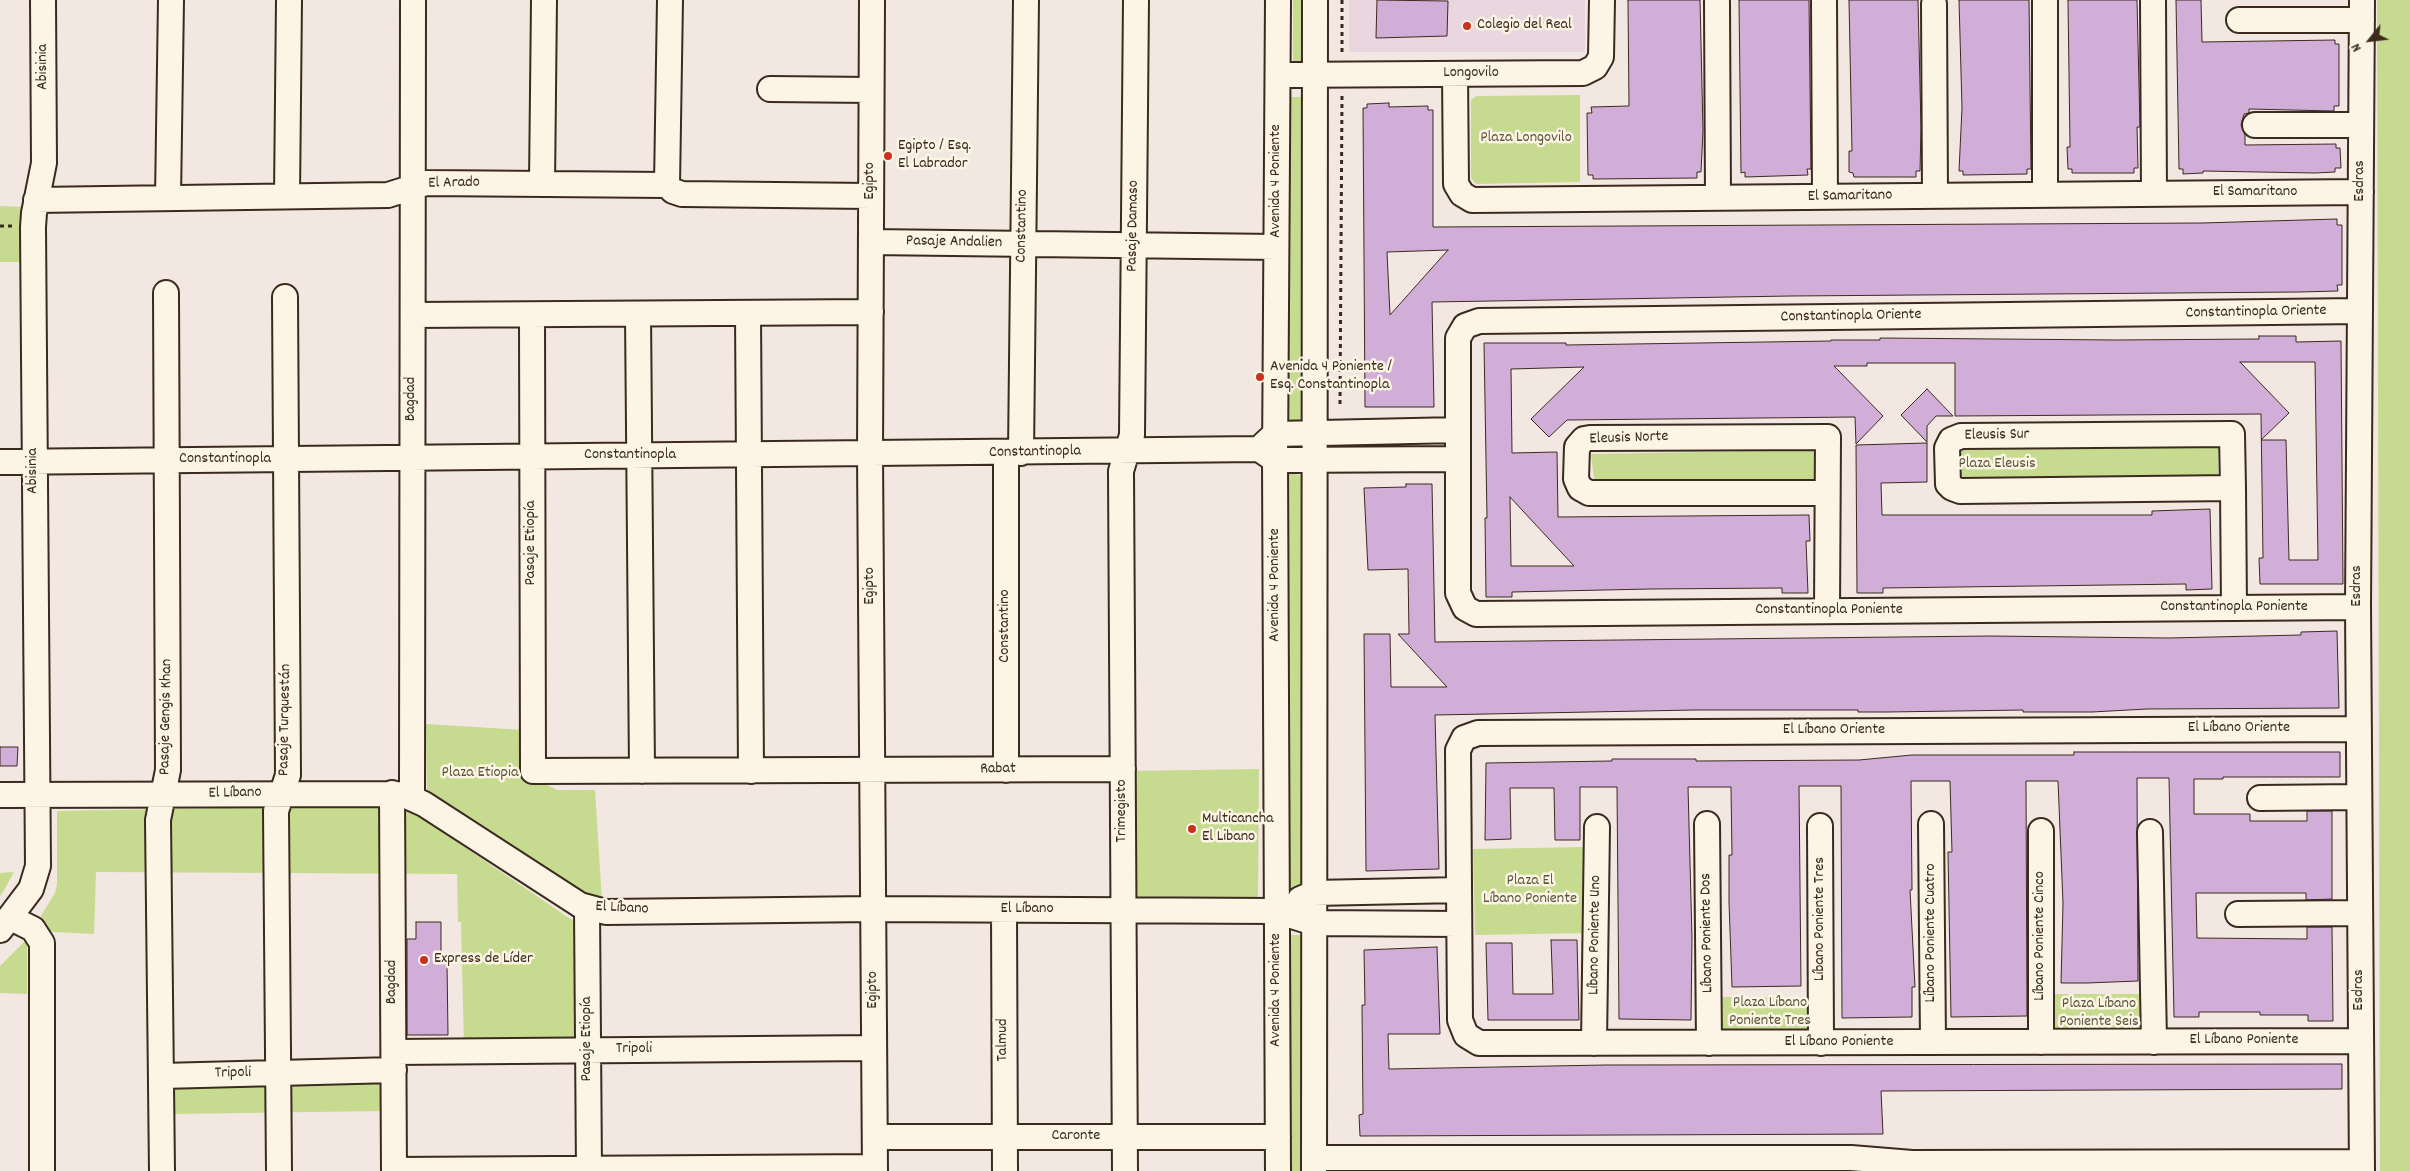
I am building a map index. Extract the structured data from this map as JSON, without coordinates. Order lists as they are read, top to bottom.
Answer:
{
  "streets": {
    "street": [
      "Abisinia",
      "Longovilo",
      "Egipto",
      "Avenida 4 Poniente",
      "Esdras",
      "El Arado",
      "El Samaritano",
      "Constantino",
      "Pasaje Damaso",
      "Pasaje Andalien",
      "Constantinopla Oriente",
      "Bagdad",
      "Eleusis Sur",
      "Eleusis Norte",
      "Constantinopla",
      "Pasaje Etiopía",
      "Constantinopla Poniente",
      "Pasaje Gengis Khan",
      "Pasaje Turquestán",
      "El Líbano Oriente",
      "Rabat",
      "El Líbano",
      "Trimegisto",
      "Líbano Poniente Tres",
      "Líbano Poniente Dos",
      "Líbano Poniente Cuatro",
      "Líbano Poniente Uno",
      "Líbano Poniente Cinco",
      "Talmud",
      "El Líbano Poniente",
      "Tripoli",
      "Caronte"
    ]
  },
  "crossings": [
    ["Abisinia", "El Arado"],
    ["Abisinia", "Constantinopla"],
    ["Abisinia", "El Líbano"],
    ["Longovilo", "Avenida 4 Poniente"],
    ["Longovilo", "El Samaritano"],
    ["Egipto", "El Arado"],
    ["Egipto", "Pasaje Andalien"],
    ["Egipto", "Constantinopla"],
    ["Egipto", "Rabat"],
    ["Egipto", "El Líbano"],
    ["Egipto", "Tripoli"],
    ["Egipto", "Caronte"],
    ["Avenida 4 Poniente", "Pasaje Andalien"],
    ["Avenida 4 Poniente", "Constantinopla"],
    ["Avenida 4 Poniente", "El Líbano"],
    ["Avenida 4 Poniente", "Caronte"],
    ["Esdras", "El Samaritano"],
    ["Esdras", "Constantinopla Oriente"],
    ["Esdras", "Constantinopla Poniente"],
    ["Esdras", "El Líbano Oriente"],
    ["Esdras", "El Líbano Poniente"],
    ["El Arado", "Bagdad"],
    ["Constantino", "Pasaje Andalien"],
    ["Constantino", "Constantinopla"],
    ["Constantino", "Rabat"],
    ["Pasaje Damaso", "Pasaje Andalien"],
    ["Pasaje Damaso", "Constantinopla"],
    ["Pasaje Damaso", "Trimegisto"],
    ["Constantinopla Oriente", "Constantinopla"],
    ["Constantinopla Oriente", "Constantinopla Poniente"],
    ["Bagdad", "Constantinopla"],
    ["Bagdad", "El Líbano"],
    ["Bagdad", "Tripoli"],
    ["Eleusis Sur", "Constantinopla Poniente"],
    ["Eleusis Norte", "Constantinopla Poniente"],
    ["Constantinopla", "Pasaje Etiopía"],
    ["Constantinopla", "Constantinopla Poniente"],
    ["Constantinopla", "Pasaje Gengis Khan"],
    ["Constantinopla", "Pasaje Turquestán"],
    ["Constantinopla", "Trimegisto"],
    ["Pasaje Etiopía", "Rabat"],
    ["Pasaje Etiopía", "El Líbano"],
    ["Pasaje Etiopía", "Tripoli"],
    ["Pasaje Gengis Khan", "El Líbano"],
    ["Pasaje Gengis Khan", "Tripoli"],
    ["Pasaje Turquestán", "El Líbano"],
    ["Pasaje Turquestán", "Tripoli"],
    ["El Líbano Oriente", "El Líbano"],
    ["El Líbano Oriente", "El Líbano Poniente"],
    ["Rabat", "Trimegisto"],
    ["El Líbano", "Trimegisto"],
    ["El Líbano", "Talmud"],
    ["El Líbano", "El Líbano Poniente"],
    ["Trimegisto", "Caronte"],
    ["Líbano Poniente Tres", "El Líbano Poniente"],
    ["Líbano Poniente Dos", "El Líbano Poniente"],
    ["Líbano Poniente Cuatro", "El Líbano Poniente"],
    ["Líbano Poniente Uno", "El Líbano Poniente"],
    ["Líbano Poniente Cinco", "El Líbano Poniente"],
    ["Talmud", "Caronte"]
  ],
  "parks": [
    "Plaza Longovilo",
    "Plaza Eleusis",
    "Plaza Etiopia",
    "Plaza El Líbano Poniente",
    "Plaza Líbano Poniente Tres",
    "Plaza Líbano Poniente Seis"
  ],
  "places": [
    "Colegio del Real",
    "Egipto / Esq. El Labrador",
    "Avenida 4 Poniente / Esq. Constantinopla",
    "Multicancha El Libano",
    "Express de Líder"
  ],
  "north": "bottom left"
}
